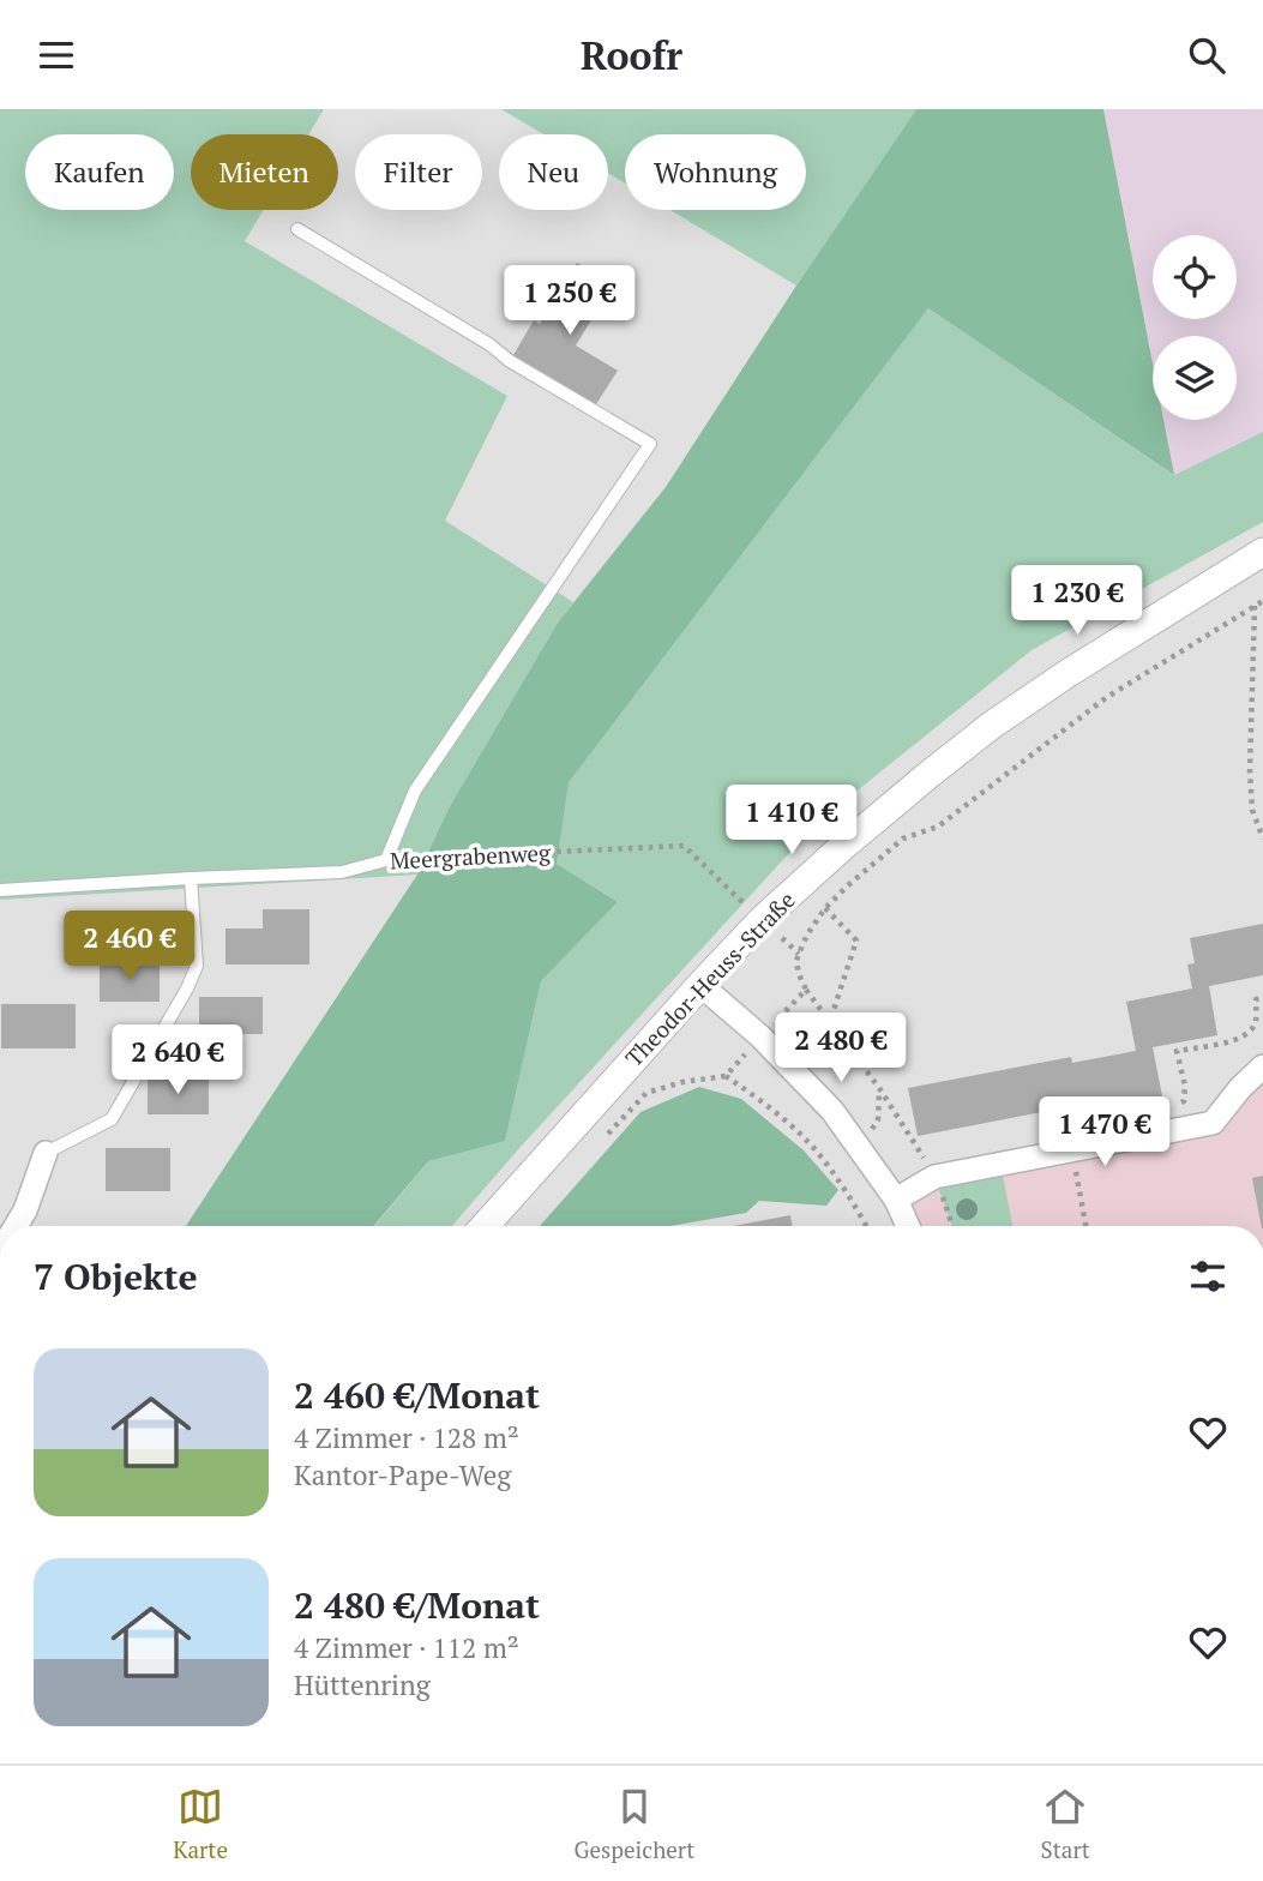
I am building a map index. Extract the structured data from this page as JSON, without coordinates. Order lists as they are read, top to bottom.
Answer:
{
  "streets": {
    "street": ["Theodor-Heuss-Straße"],
    "lane": ["Meergrabenweg"]
  },
  "crossings": [
    ["Meergrabenweg", "Theodor-Heuss-Straße"]
  ],
  "page": {
    "header": "Roofr",
    "chip": [
      "Kaufen",
      "Mieten",
      "Filter",
      "Neu",
      "Wohnung"
    ],
    "price": [
      "1 250 €",
      "1 230 €",
      "1 410 €",
      "2 460 €",
      "2 480 €",
      "2 640 €",
      "1 470 €"
    ],
    "heading": "7 Objekte",
    "list": [
      {
        "name": "2 460 €/Monat",
        "note": "4 Zimmer · 128 m² · Kantor-Pape-Weg"
      },
      {
        "name": "2 480 €/Monat",
        "note": "4 Zimmer · 112 m² · Hüttenring"
      }
    ],
    "tabs": ["Karte", "Gespeichert", "Start"]
  }
}
